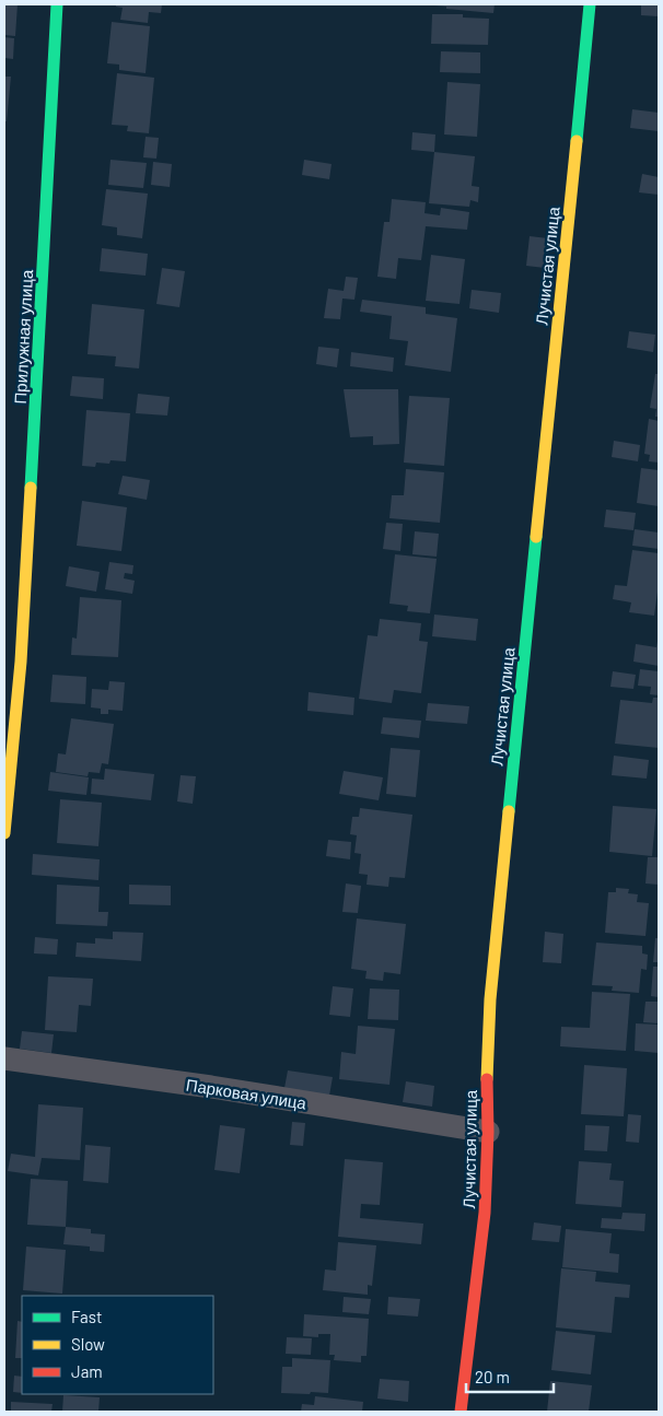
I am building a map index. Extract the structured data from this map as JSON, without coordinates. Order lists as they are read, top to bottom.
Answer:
{
  "streets": {
    "street": ["Лучистая улица", "Прилужная улица", "Парковая улица"]
  },
  "crossings": [
    ["Лучистая улица", "Парковая улица"]
  ],
  "legend": ["Fast", "Slow", "Jam"],
  "scale_bar": "20 m"
}
